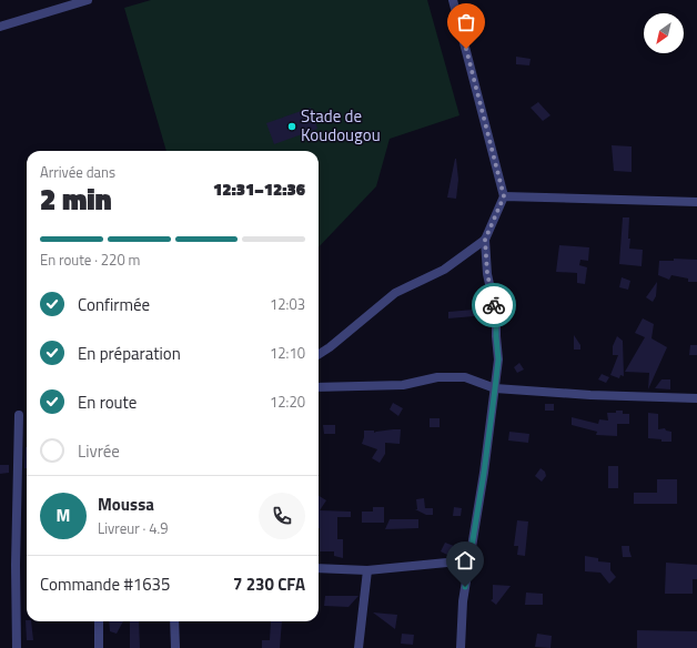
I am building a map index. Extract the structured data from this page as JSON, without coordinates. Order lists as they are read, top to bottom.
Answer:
{
  "places": ["Stade de Koudougou"],
  "north": "bottom left",
  "page": {
    "heading": ["2 min", "Arrivée dans", "12:31–12:36"],
    "panel": [
      "Moussa",
      "Livreur · 4.9",
      "Commande #1635",
      "7 230 CFA"
    ],
    "bar": "En route · 220 m",
    "list": [
      ["Confirmée", "12:03"],
      ["En préparation", "12:10"],
      ["En route", "12:20"],
      "Livrée"
    ],
    "round": "M"
  }
}
